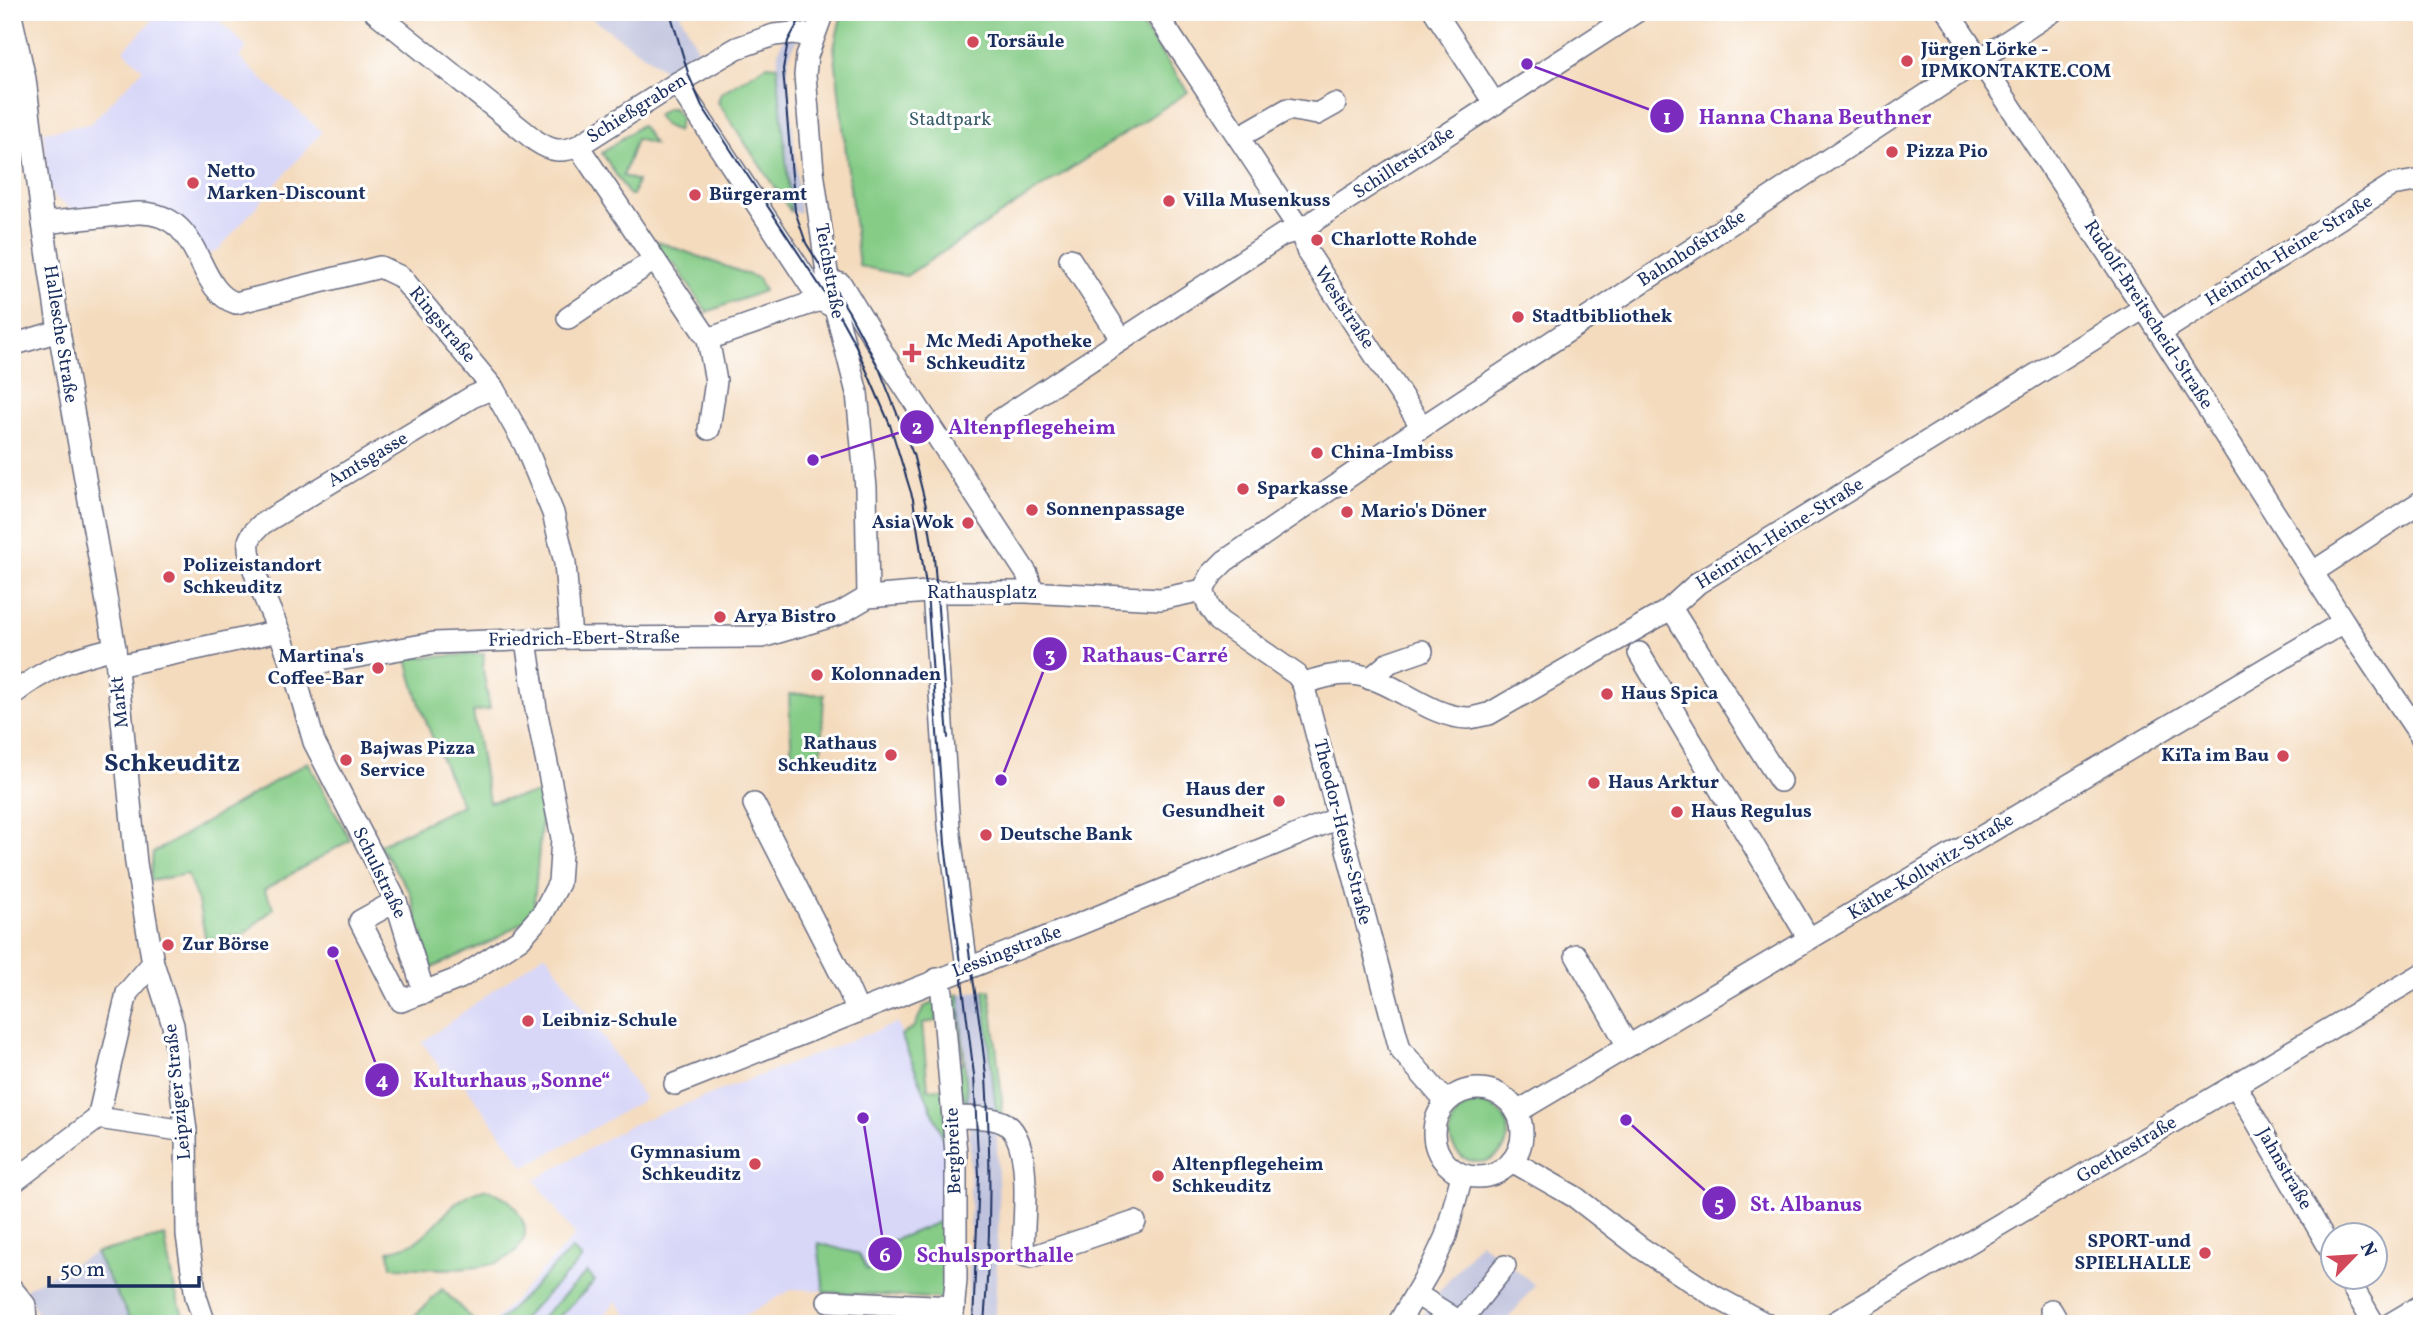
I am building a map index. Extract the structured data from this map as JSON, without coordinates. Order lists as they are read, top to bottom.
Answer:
{
  "streets": {
    "street": [
      "Schießgraben",
      "Schillerstraße",
      "Bahnhofstraße",
      "Heinrich-Heine-Straße",
      "Teichstraße",
      "Weststraße",
      "Rudolf-Breitscheid-Straße",
      "Ringstraße",
      "Hallesche Straße",
      "Amtsgasse",
      "Rathausplatz",
      "Friedrich-Ebert-Straße",
      "Markt",
      "Theodor-Heuss-Straße",
      "Käthe-Kollwitz-Straße",
      "Schulstraße",
      "Lessingstraße",
      "Leipziger Straße",
      "Goethestraße",
      "Bergbreite",
      "Jahnstraße"
    ]
  },
  "crossings": [
    ["Schießgraben", "Teichstraße"],
    ["Schillerstraße", "Weststraße"],
    ["Bahnhofstraße", "Weststraße"],
    ["Bahnhofstraße", "Rudolf-Breitscheid-Straße"],
    ["Bahnhofstraße", "Rathausplatz"],
    ["Heinrich-Heine-Straße", "Rudolf-Breitscheid-Straße"],
    ["Heinrich-Heine-Straße", "Theodor-Heuss-Straße"],
    ["Teichstraße", "Rathausplatz"],
    ["Teichstraße", "Friedrich-Ebert-Straße"],
    ["Rudolf-Breitscheid-Straße", "Käthe-Kollwitz-Straße"],
    ["Ringstraße", "Hallesche Straße"],
    ["Ringstraße", "Amtsgasse"],
    ["Ringstraße", "Friedrich-Ebert-Straße"],
    ["Hallesche Straße", "Markt"],
    ["Amtsgasse", "Markt"],
    ["Rathausplatz", "Friedrich-Ebert-Straße"],
    ["Friedrich-Ebert-Straße", "Schulstraße"],
    ["Markt", "Leipziger Straße"],
    ["Theodor-Heuss-Straße", "Käthe-Kollwitz-Straße"],
    ["Theodor-Heuss-Straße", "Lessingstraße"],
    ["Lessingstraße", "Bergbreite"],
    ["Goethestraße", "Jahnstraße"]
  ],
  "districts": ["Schkeuditz"],
  "parks": ["Stadtpark"],
  "places": {
    "other": [
      "Torsäule",
      "Jürgen Lörke - IPMKONTAKTE.COM",
      "Hanna Chana Beuthner",
      "Pizza Pio",
      "Netto Marken-Discount",
      "Bürgeramt",
      "Villa Musenkuss",
      "Charlotte Rohde",
      "Stadtbibliothek",
      "China-Imbiss",
      "Altenpflegeheim",
      "Sparkasse",
      "Sonnenpassage",
      "Mario's Döner",
      "Asia Wok",
      "Polizeistandort Schkeuditz",
      "Arya Bistro",
      "Martina's Coffee-Bar",
      "Kolonnaden",
      "Haus Spica",
      "Rathaus Schkeuditz",
      "KiTa im Bau",
      "Bajwas Pizza Service",
      "Rathaus-Carré",
      "Haus Arktur",
      "Haus der Gesundheit",
      "Haus Regulus",
      "Deutsche Bank",
      "Zur Börse",
      "Kulturhaus „Sonne“",
      "Leibniz-Schule",
      "Schulsporthalle",
      "St. Albanus",
      "Gymnasium Schkeuditz",
      "Altenpflegeheim Schkeuditz",
      "SPORT-und SPIELHALLE"
    ],
    "health": ["Mc Medi Apotheke Schkeuditz"]
  },
  "scale_bar": "50 m",
  "north": "top right"
}
